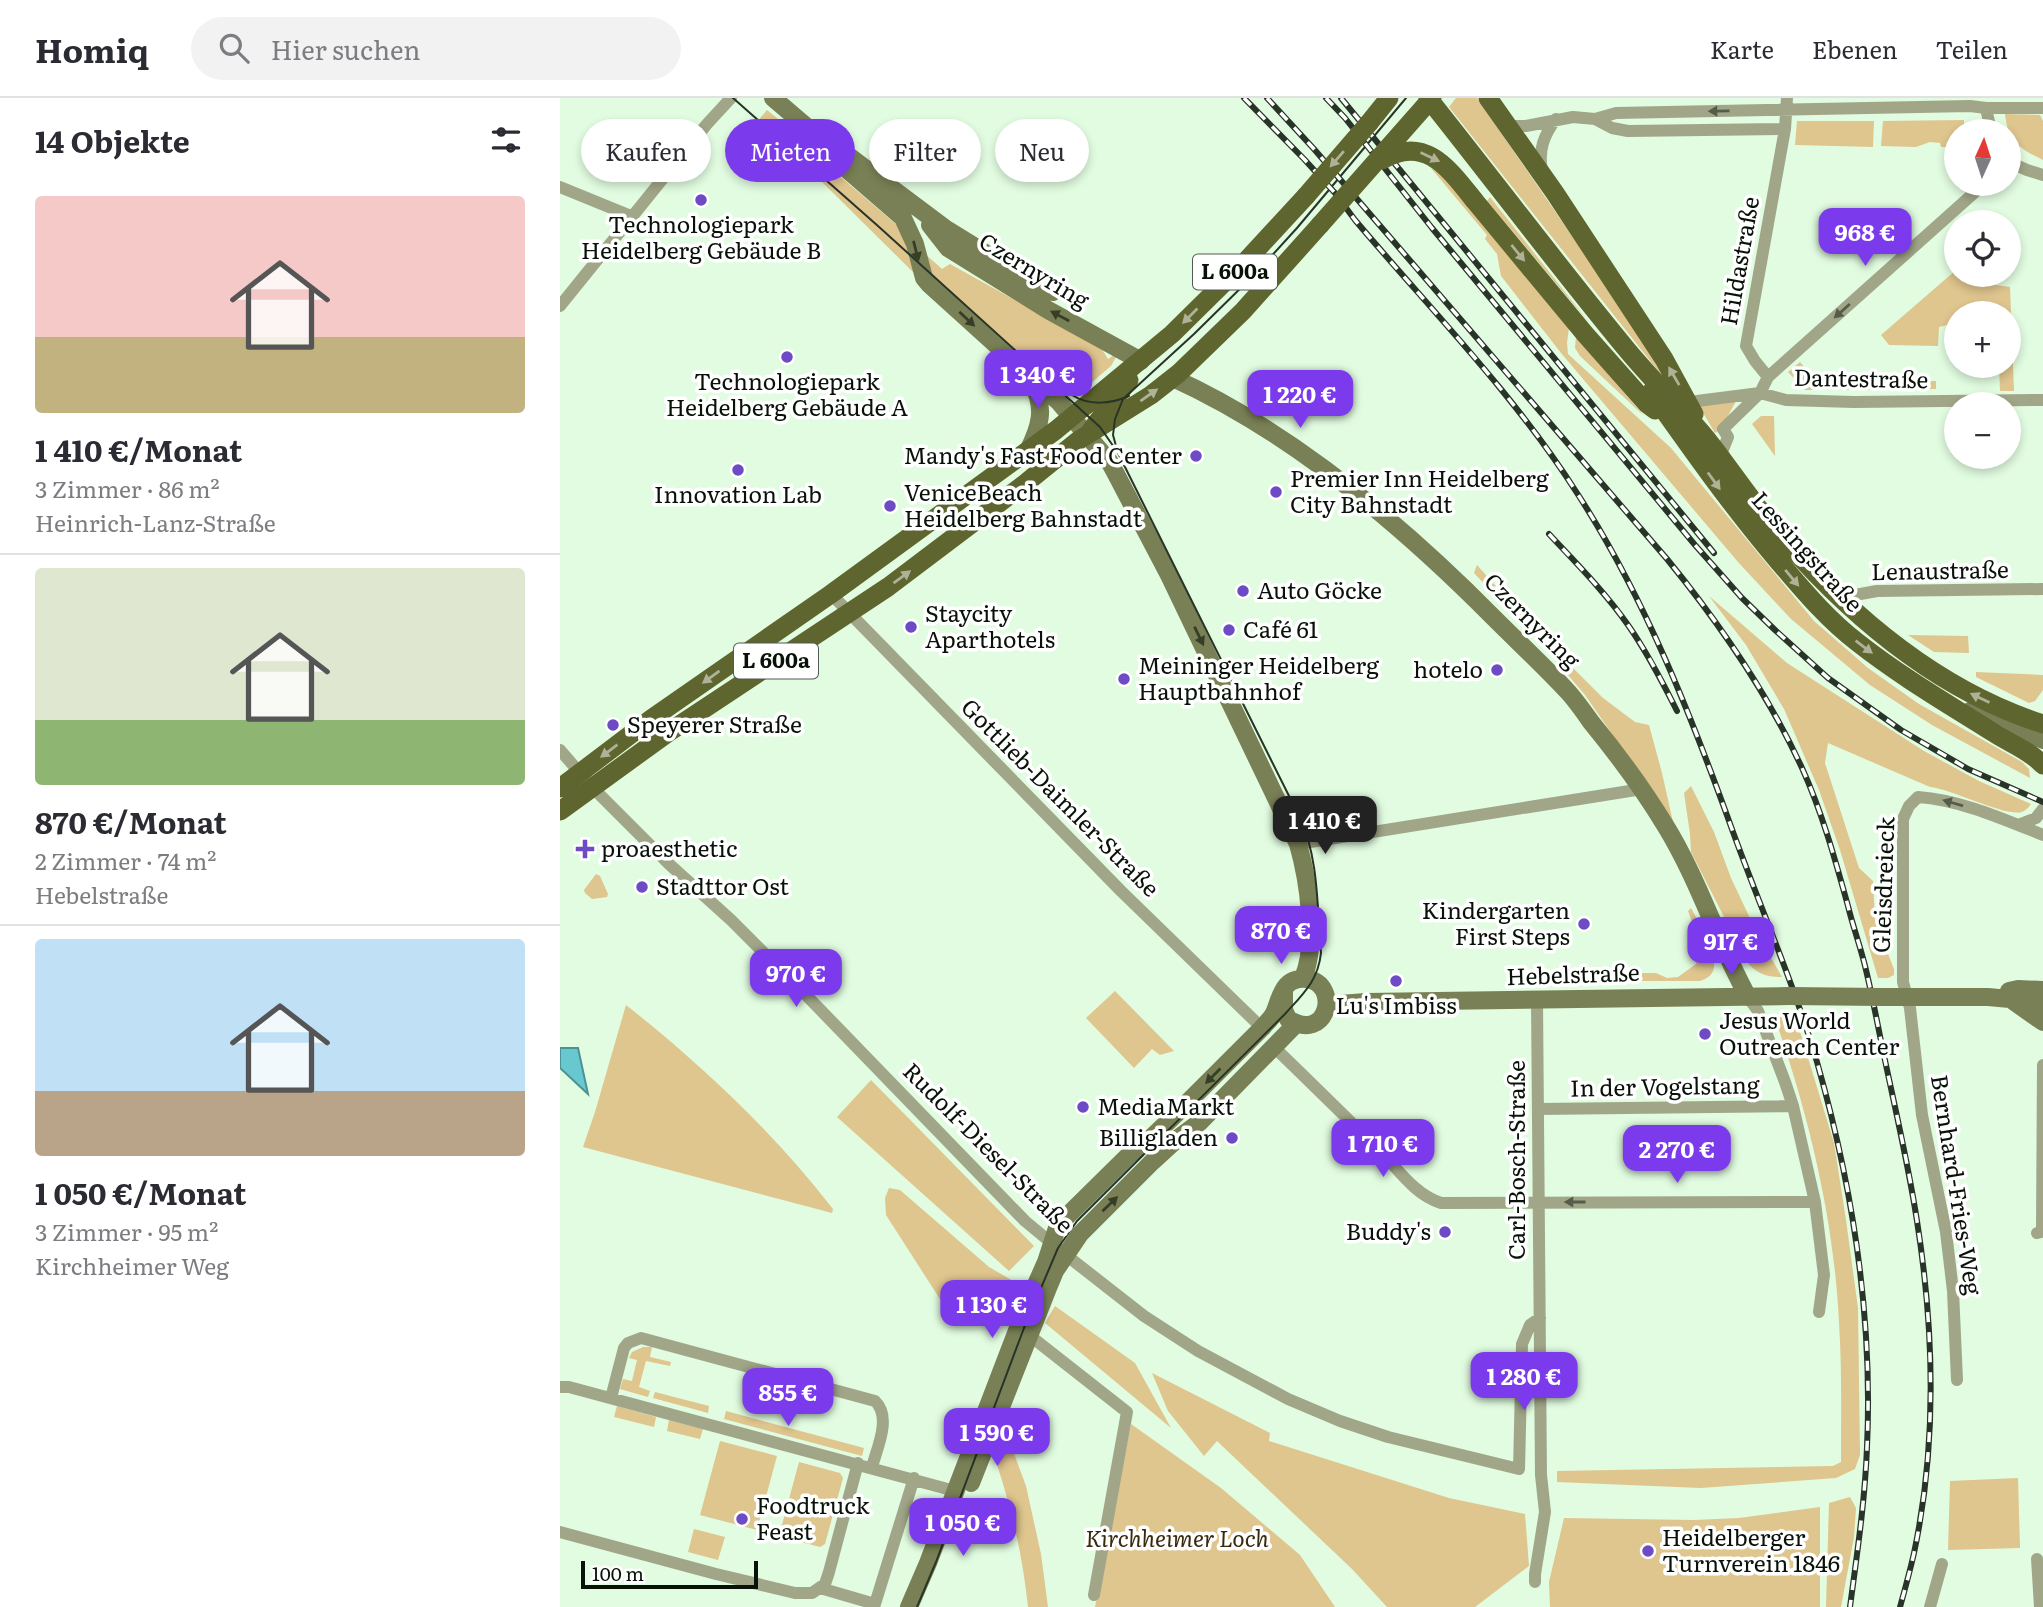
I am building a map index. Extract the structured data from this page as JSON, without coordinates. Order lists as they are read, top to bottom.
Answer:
{
  "streets": {
    "main road": [
      "Czernyring",
      "L 600a",
      "Lessingstraße",
      "Hebelstraße"
    ],
    "street": [
      "Hildastraße",
      "Dantestraße",
      "Lenaustraße",
      "Gottlieb-Daimler-Straße",
      "Gleisdreieck",
      "In der Vogelstang",
      "Rudolf-Diesel-Straße",
      "Carl-Bosch-Straße",
      "Bernhard-Fries-Weg"
    ]
  },
  "crossings": [
    ["Czernyring", "L 600a"],
    ["Czernyring", "Hebelstraße"],
    ["L 600a", "Lessingstraße"],
    ["L 600a", "Gottlieb-Daimler-Straße"],
    ["L 600a", "Rudolf-Diesel-Straße"],
    ["Dantestraße", "Lessingstraße"],
    ["Lessingstraße", "Lenaustraße"],
    ["Gleisdreieck", "Hebelstraße"],
    ["Gleisdreieck", "Bernhard-Fries-Weg"],
    ["Hebelstraße", "Carl-Bosch-Straße"],
    ["Hebelstraße", "Bernhard-Fries-Weg"],
    ["In der Vogelstang", "Carl-Bosch-Straße"],
    ["Rudolf-Diesel-Straße", "Carl-Bosch-Straße"]
  ],
  "parks": ["Kirchheimer Loch"],
  "places": {
    "other": [
      "Technologiepark Heidelberg Gebäude B",
      "Technologiepark Heidelberg Gebäude A",
      "Mandy's Fast Food Center",
      "Innovation Lab",
      "Premier Inn Heidelberg City Bahnstadt",
      "VeniceBeach Heidelberg Bahnstadt",
      "Auto Göcke",
      "Staycity Aparthotels",
      "Café 61",
      "hotelo",
      "Meininger Heidelberg Hauptbahnhof",
      "Speyerer Straße",
      "Stadttor Ost",
      "Kindergarten First Steps",
      "Lu's Imbiss",
      "Jesus World Outreach Center",
      "MediaMarkt",
      "Billigladen",
      "Buddy's",
      "Foodtruck Feast",
      "Heidelberger Turnverein 1846"
    ],
    "health": ["proaesthetic"]
  },
  "scale_bar": "100 m",
  "north": "top",
  "page": {
    "header": "Homiq",
    "search": "Hier suchen",
    "nav": ["Karte", "Ebenen", "Teilen"],
    "heading": "14 Objekte",
    "map_buttons": ["+", "−"],
    "chip": [
      "Kaufen",
      "Mieten",
      "Filter",
      "Neu"
    ],
    "list": [
      {
        "name": "1 410 €/Monat",
        "note": "3 Zimmer · 86 m² · Heinrich-Lanz-Straße"
      },
      {
        "name": "870 €/Monat",
        "note": "2 Zimmer · 74 m² · Hebelstraße"
      },
      {
        "name": "1 050 €/Monat",
        "note": "3 Zimmer · 95 m² · Kirchheimer Weg"
      }
    ],
    "price": [
      "968 €",
      "1 340 €",
      "1 220 €",
      "1 410 €",
      "870 €",
      "917 €",
      "970 €",
      "1 710 €",
      "2 270 €",
      "1 130 €",
      "1 280 €",
      "855 €",
      "1 590 €",
      "1 050 €"
    ],
    "scale": "100 m"
  }
}
